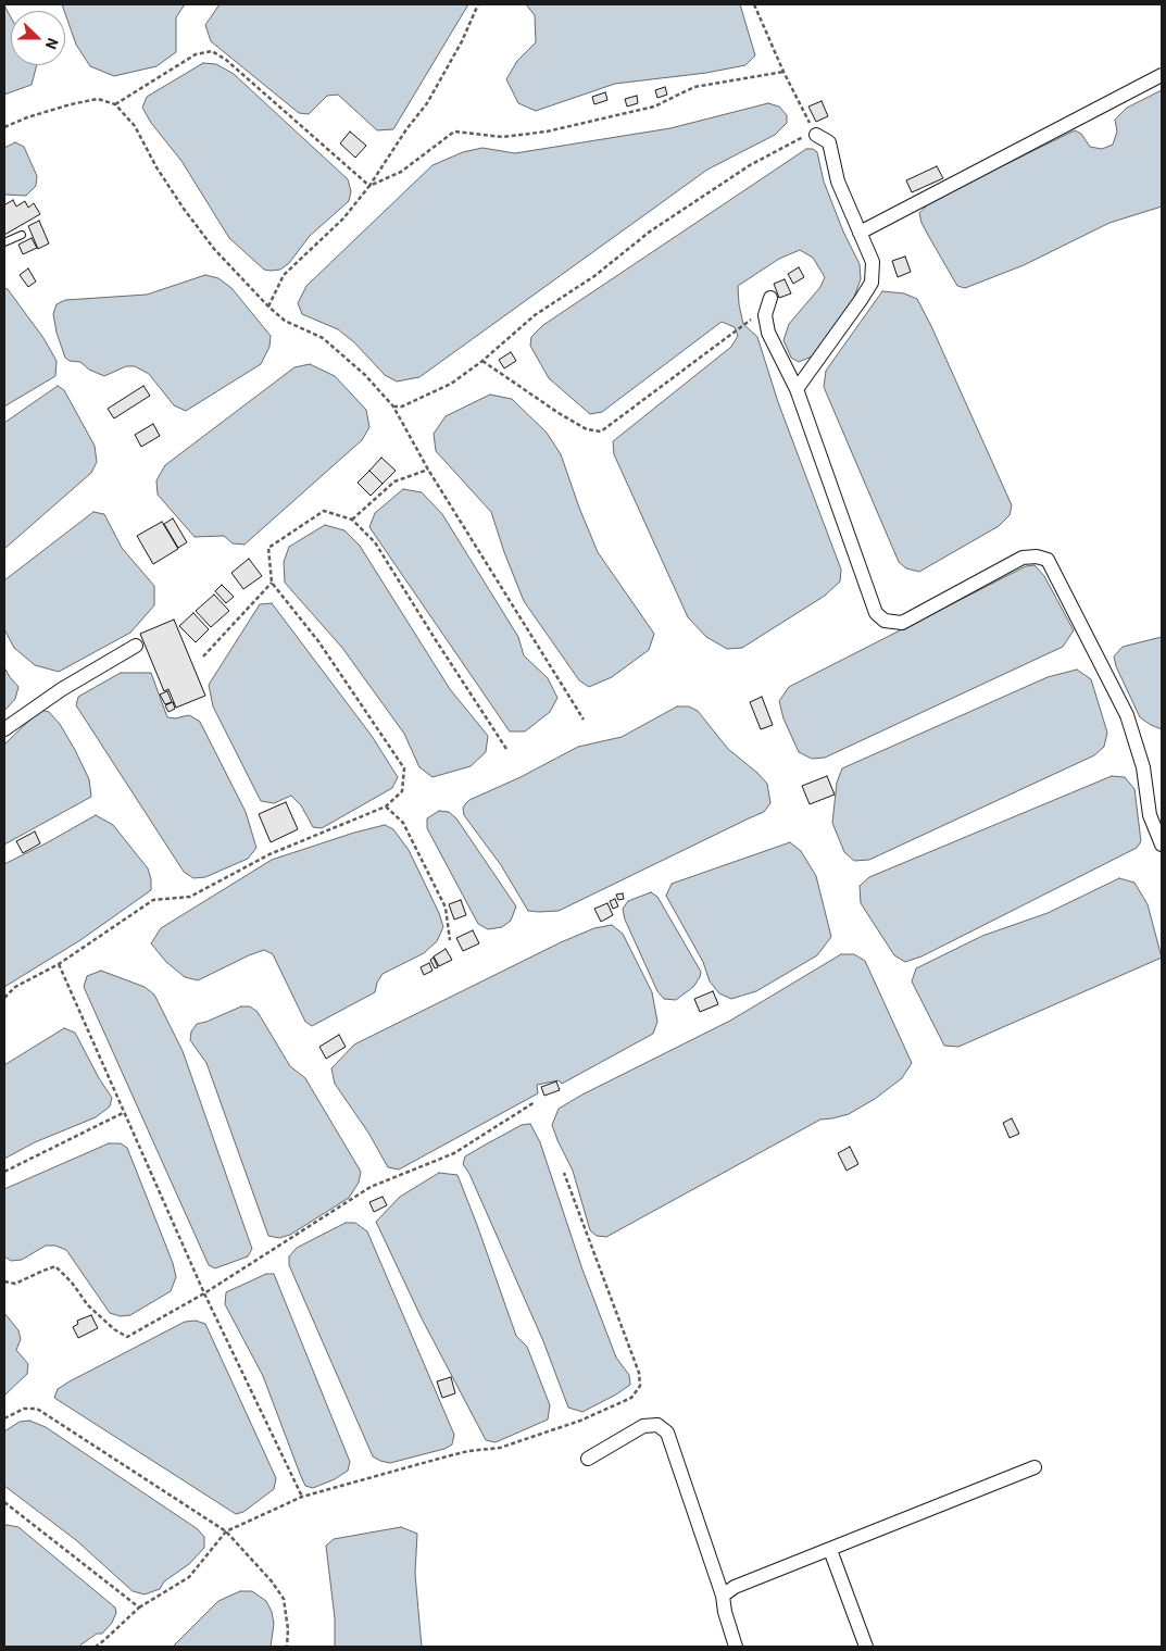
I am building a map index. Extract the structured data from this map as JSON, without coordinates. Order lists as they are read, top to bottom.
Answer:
{
  "north": "right"
}
